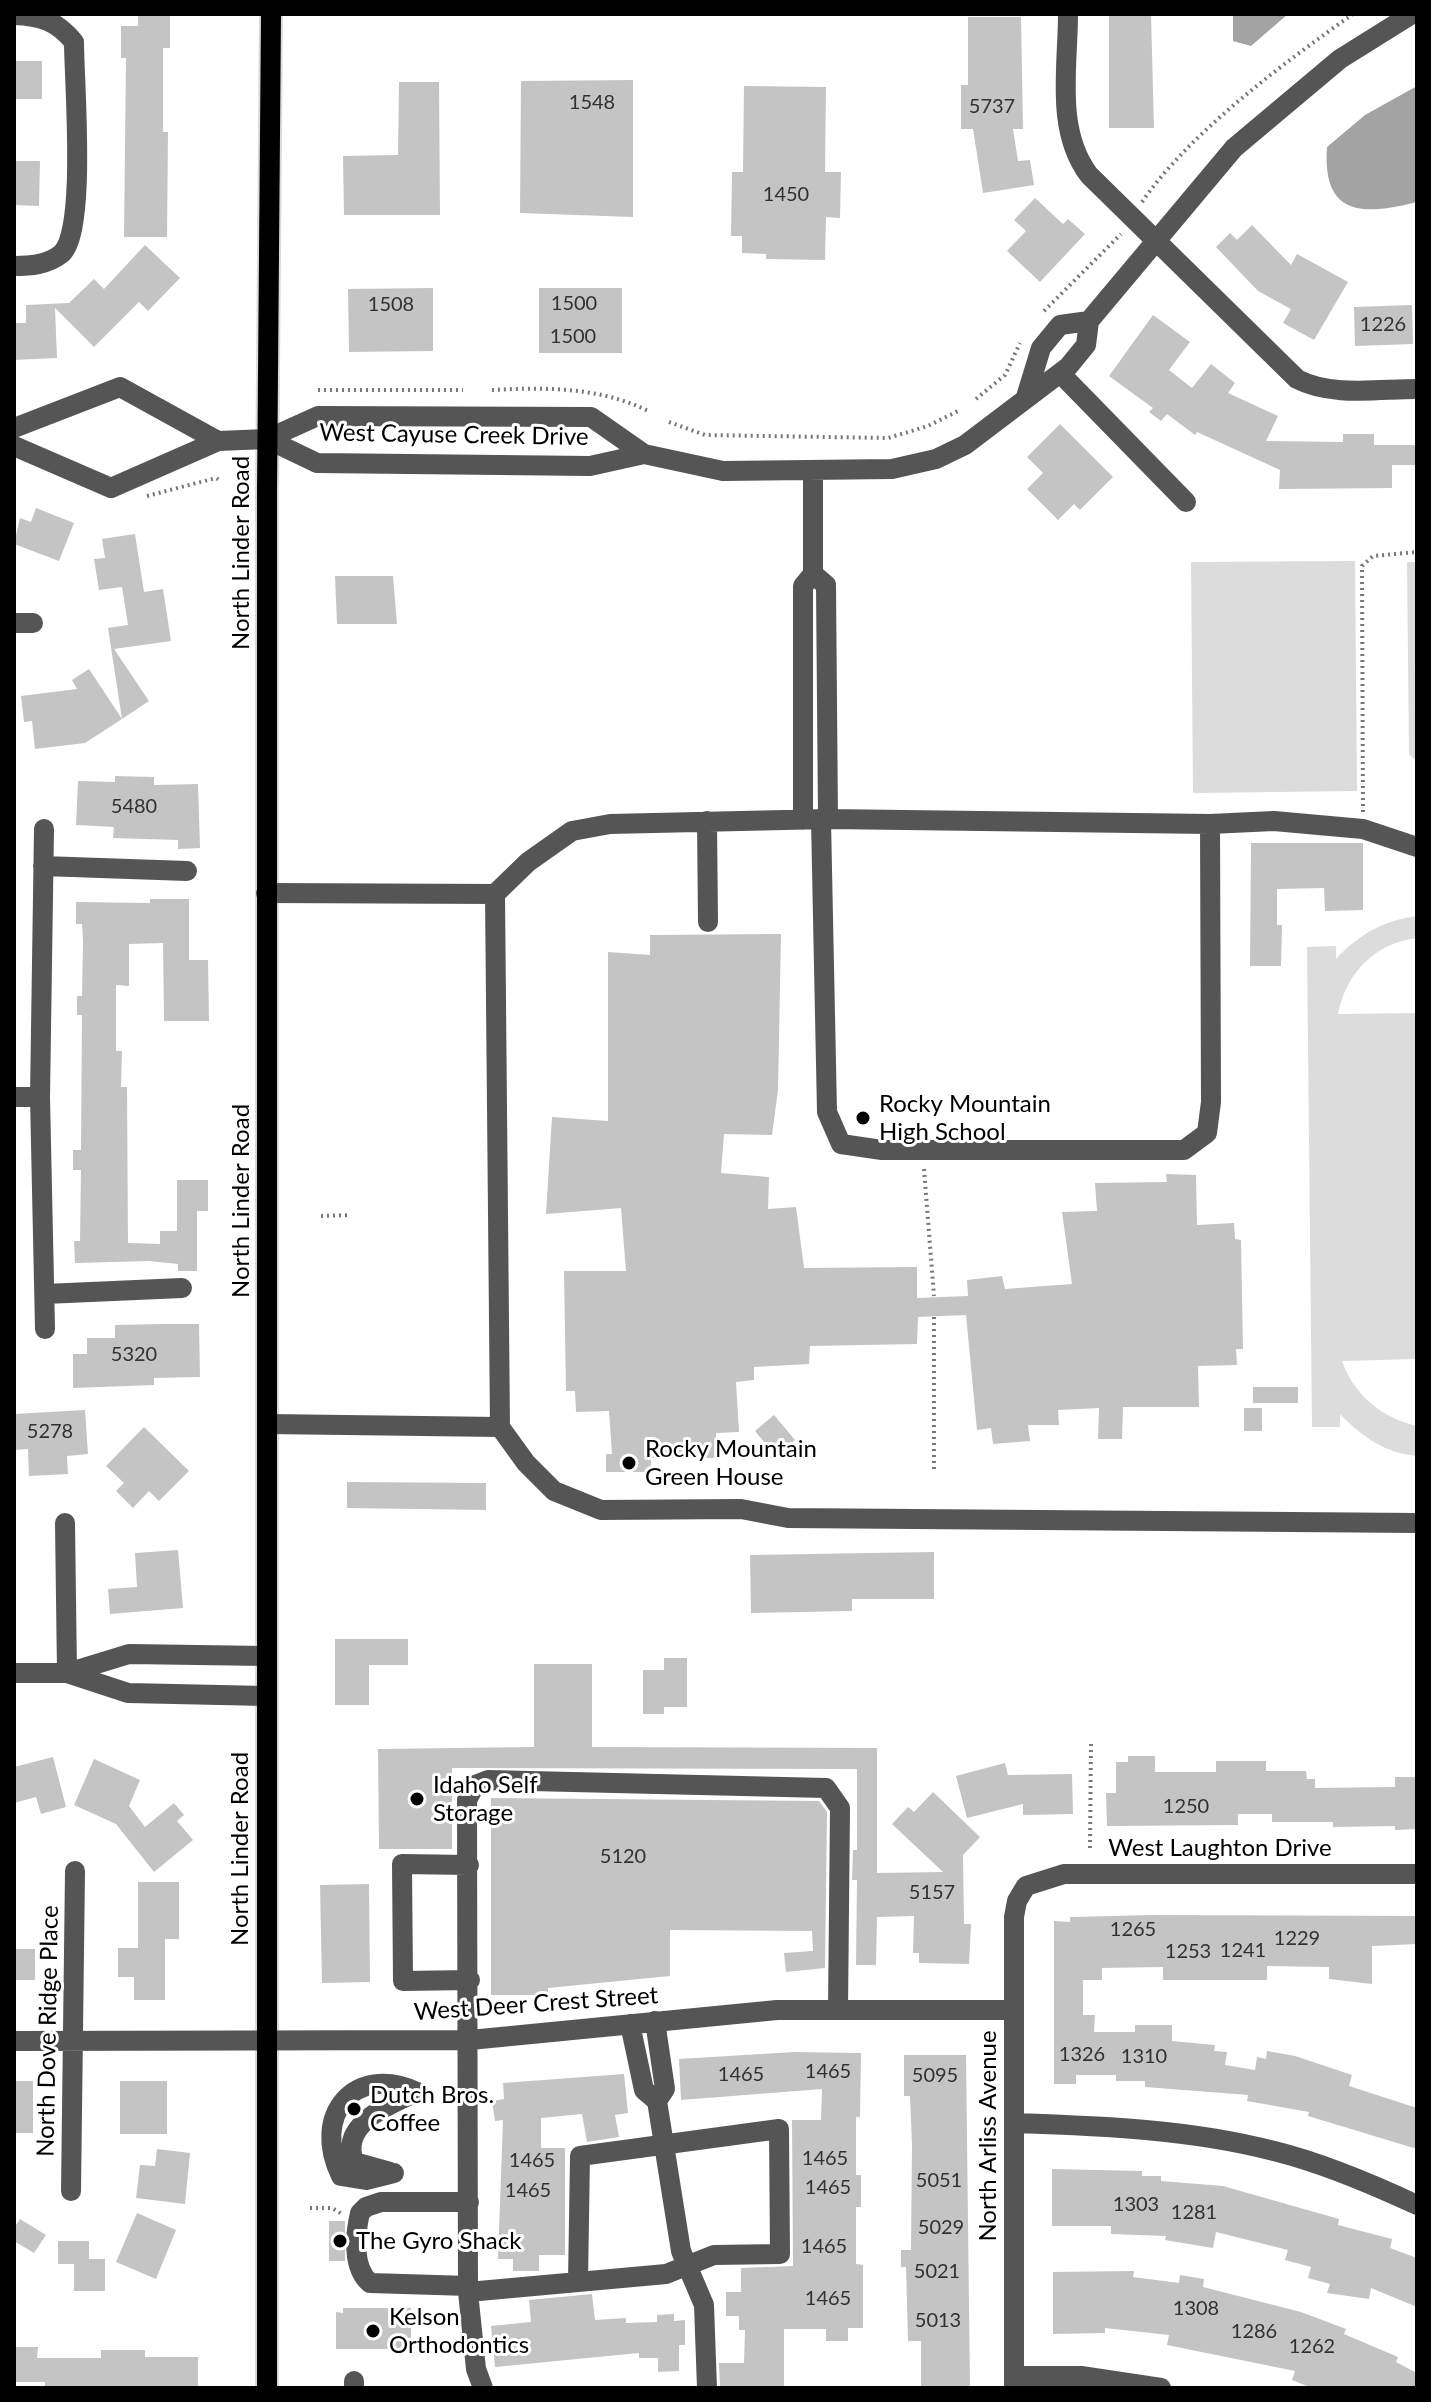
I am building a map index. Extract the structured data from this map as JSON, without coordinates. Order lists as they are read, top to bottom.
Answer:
{
  "streets": {
    "main road": ["North Linder Road"],
    "street": [
      "West Cayuse Creek Drive",
      "West Laughton Drive",
      "West Deer Crest Street",
      "North Dove Ridge Place",
      "North Arliss Avenue"
    ]
  },
  "crossings": [
    ["West Cayuse Creek Drive", "North Linder Road"],
    ["North Linder Road", "West Deer Crest Street"],
    ["West Laughton Drive", "North Arliss Avenue"],
    ["West Deer Crest Street", "North Dove Ridge Place"],
    ["West Deer Crest Street", "North Arliss Avenue"]
  ],
  "places": [
    "Rocky Mountain High School",
    "Rocky Mountain Green House",
    "Idaho Self Storage",
    "Dutch Bros. Coffee",
    "The Gyro Shack",
    "Kelson Orthodontics"
  ],
  "house_numbers": [
    "1548",
    "5737",
    "1450",
    "1500",
    "1508",
    "1226",
    "1500",
    "5480",
    "5320",
    "5278",
    "1250",
    "5120",
    "5157",
    "1265",
    "1229",
    "1241",
    "1253",
    "1326",
    "1310",
    "1465",
    "1465",
    "5095",
    "1465",
    "1465",
    "5051",
    "1465",
    "1465",
    "1303",
    "1281",
    "5029",
    "1465",
    "5021",
    "1465",
    "1308",
    "5013",
    "1286",
    "1262"
  ]
}
